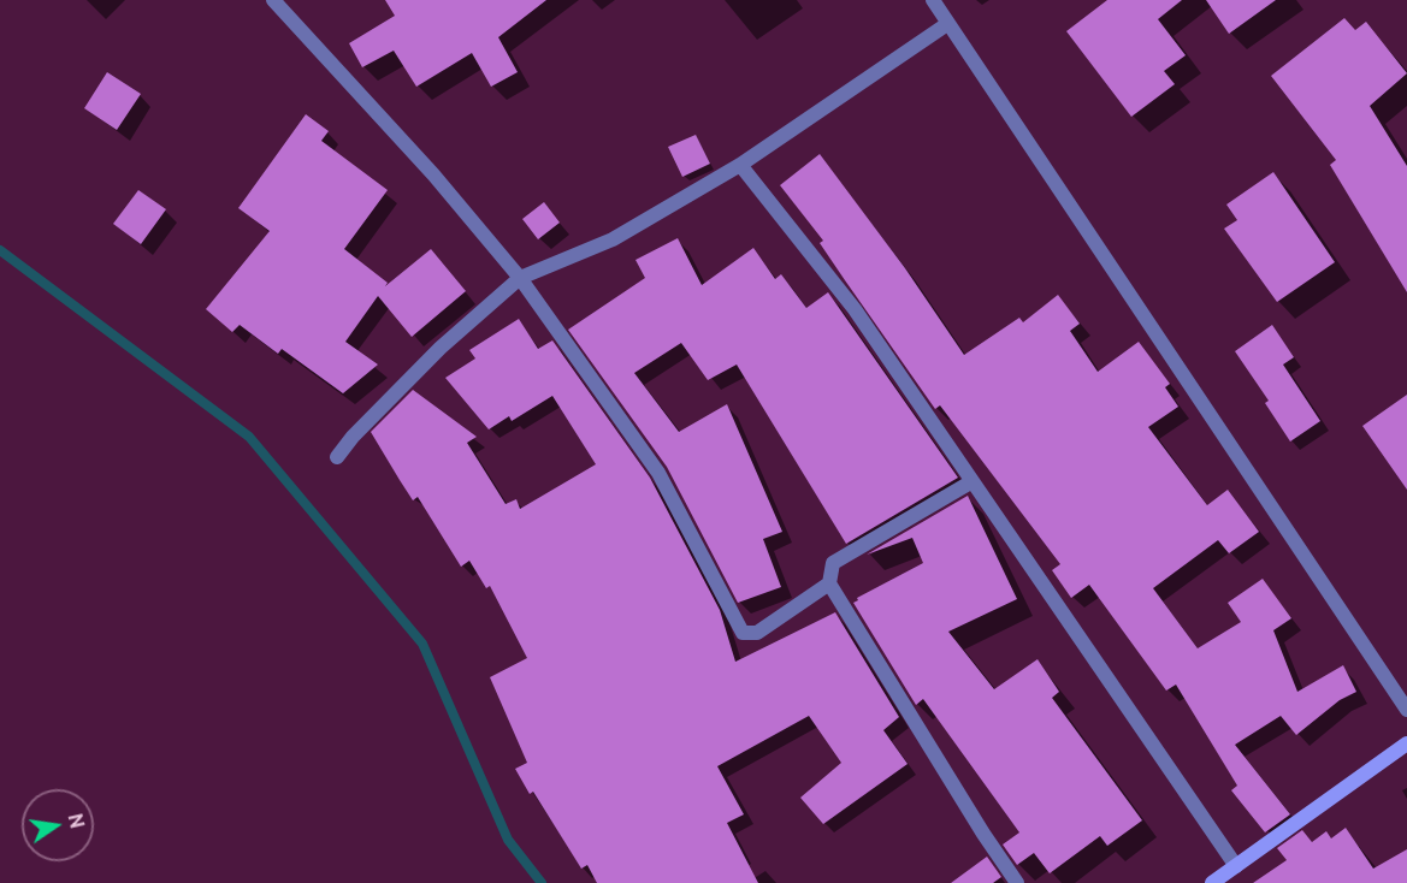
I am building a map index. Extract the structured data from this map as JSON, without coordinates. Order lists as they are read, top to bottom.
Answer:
{
  "north": "right"
}
